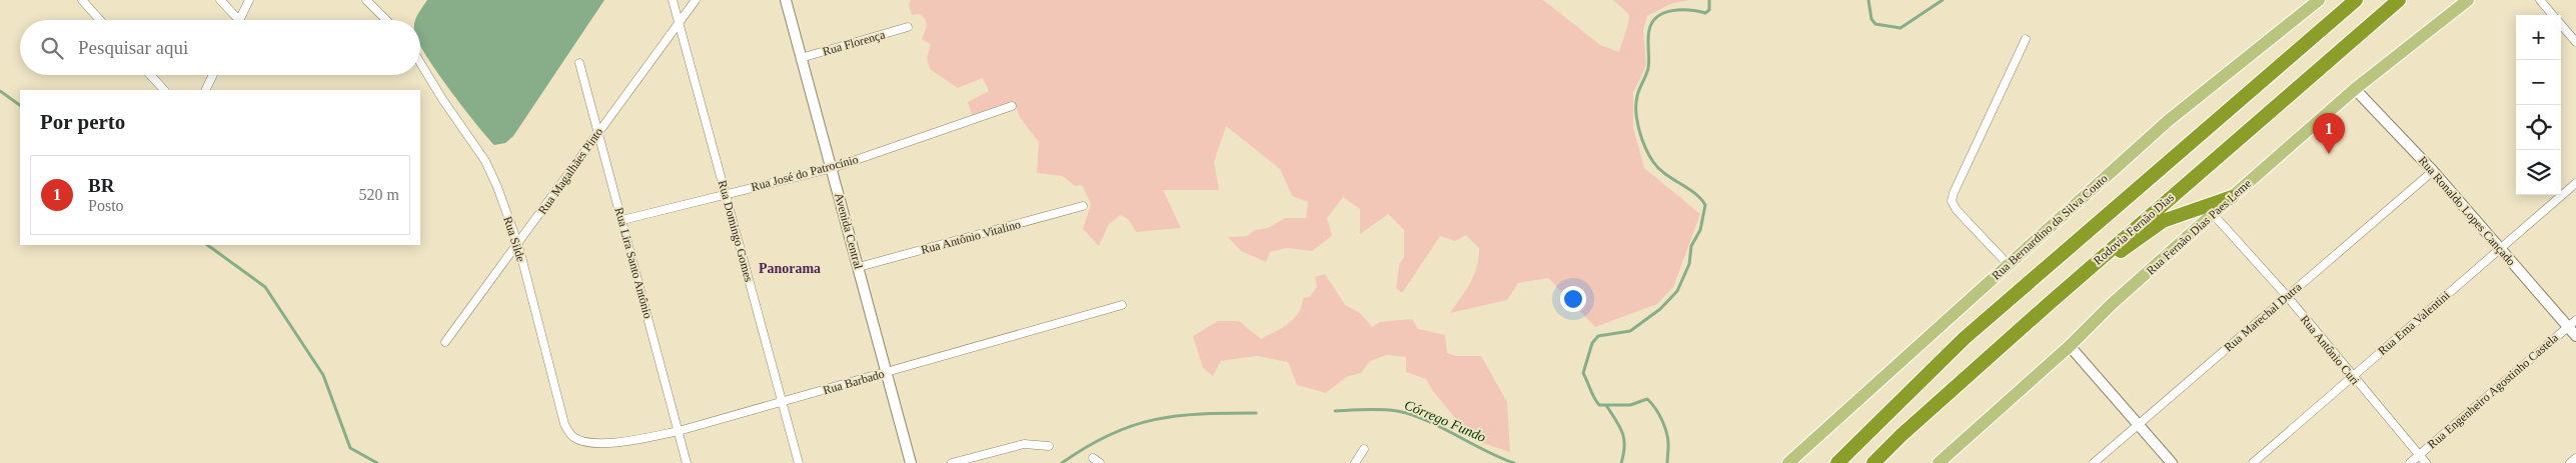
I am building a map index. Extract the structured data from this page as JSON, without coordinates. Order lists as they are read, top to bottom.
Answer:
{
  "streets": {
    "highway": ["Rodovia Fernão Dias"],
    "main road": ["Rua Bernardino da Silva Couto", "Rua Fernão Dias Paes Leme"],
    "street": [
      "Rua Florença",
      "Rua Magalhães Pinto",
      "Rua José do Patrocínio",
      "Rua Ronaldo Lopes Cançado",
      "Rua Domingo Gomes",
      "Avenida Central",
      "Rua Antônio Vitalino",
      "Rua Silde",
      "Rua Lira Santo Antônio",
      "Rua Marechal Dutra",
      "Rua Ema Valentini",
      "Rua Antônio Curi",
      "Rua Barbado",
      "Rua Engenheiro Agostinho Castela"
    ]
  },
  "crossings": [
    ["Rua Florença", "Avenida Central"],
    ["Rua Magalhães Pinto", "Rua Domingo Gomes"],
    ["Rua Magalhães Pinto", "Rua Silde"],
    ["Rua Magalhães Pinto", "Rua Lira Santo Antônio"],
    ["Rua José do Patrocínio", "Rua Domingo Gomes"],
    ["Rua José do Patrocínio", "Avenida Central"],
    ["Rua José do Patrocínio", "Rua Lira Santo Antônio"],
    ["Rua Ronaldo Lopes Cançado", "Rua Fernão Dias Paes Leme"],
    ["Rua Ronaldo Lopes Cançado", "Rua Marechal Dutra"],
    ["Rua Ronaldo Lopes Cançado", "Rua Ema Valentini"],
    ["Rua Ronaldo Lopes Cançado", "Rua Engenheiro Agostinho Castela"],
    ["Rua Fernão Dias Paes Leme", "Rua Antônio Curi"],
    ["Rua Domingo Gomes", "Rua Barbado"],
    ["Avenida Central", "Rua Antônio Vitalino"],
    ["Avenida Central", "Rua Barbado"],
    ["Rua Silde", "Rua Barbado"],
    ["Rua Lira Santo Antônio", "Rua Barbado"],
    ["Rua Marechal Dutra", "Rua Antônio Curi"],
    ["Rua Ema Valentini", "Rua Antônio Curi"],
    ["Rua Antônio Curi", "Rua Engenheiro Agostinho Castela"]
  ],
  "districts": ["Panorama"],
  "water": ["Córrego Fundo"],
  "page": {
    "map_buttons": ["+", "−"],
    "search": "Pesquisar aqui",
    "heading": "Por perto",
    "pins": "1",
    "list": [
      {
        "mark": "1",
        "name": "BR",
        "note": "Posto",
        "value": "520 m"
      }
    ]
  }
}
